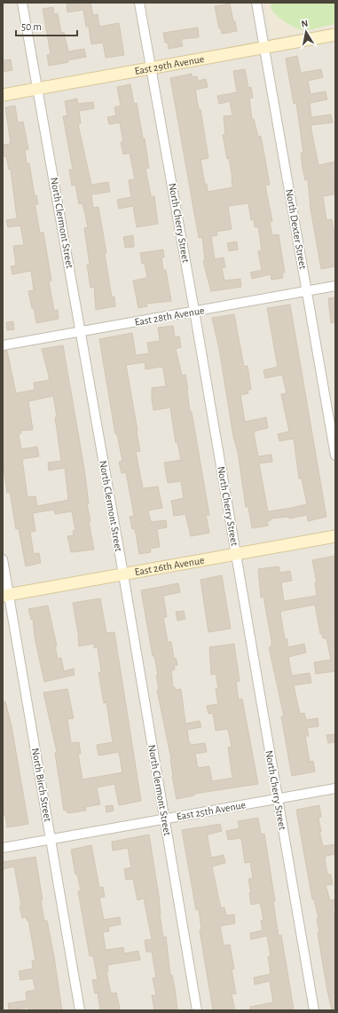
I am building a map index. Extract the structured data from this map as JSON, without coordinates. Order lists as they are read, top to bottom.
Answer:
{
  "streets": {
    "street": [
      "East 29th Avenue",
      "North Clermont Street",
      "North Cherry Street",
      "North Dexter Street",
      "East 28th Avenue",
      "East 26th Avenue",
      "North Birch Street",
      "East 25th Avenue"
    ]
  },
  "crossings": [
    ["East 29th Avenue", "North Clermont Street"],
    ["East 29th Avenue", "North Cherry Street"],
    ["East 29th Avenue", "North Dexter Street"],
    ["North Clermont Street", "East 28th Avenue"],
    ["North Clermont Street", "East 26th Avenue"],
    ["North Clermont Street", "East 25th Avenue"],
    ["North Cherry Street", "East 28th Avenue"],
    ["North Cherry Street", "East 26th Avenue"],
    ["North Cherry Street", "East 25th Avenue"],
    ["North Dexter Street", "East 28th Avenue"],
    ["East 26th Avenue", "North Birch Street"],
    ["North Birch Street", "East 25th Avenue"]
  ],
  "scale_bar": "50 m",
  "north": "top"
}
